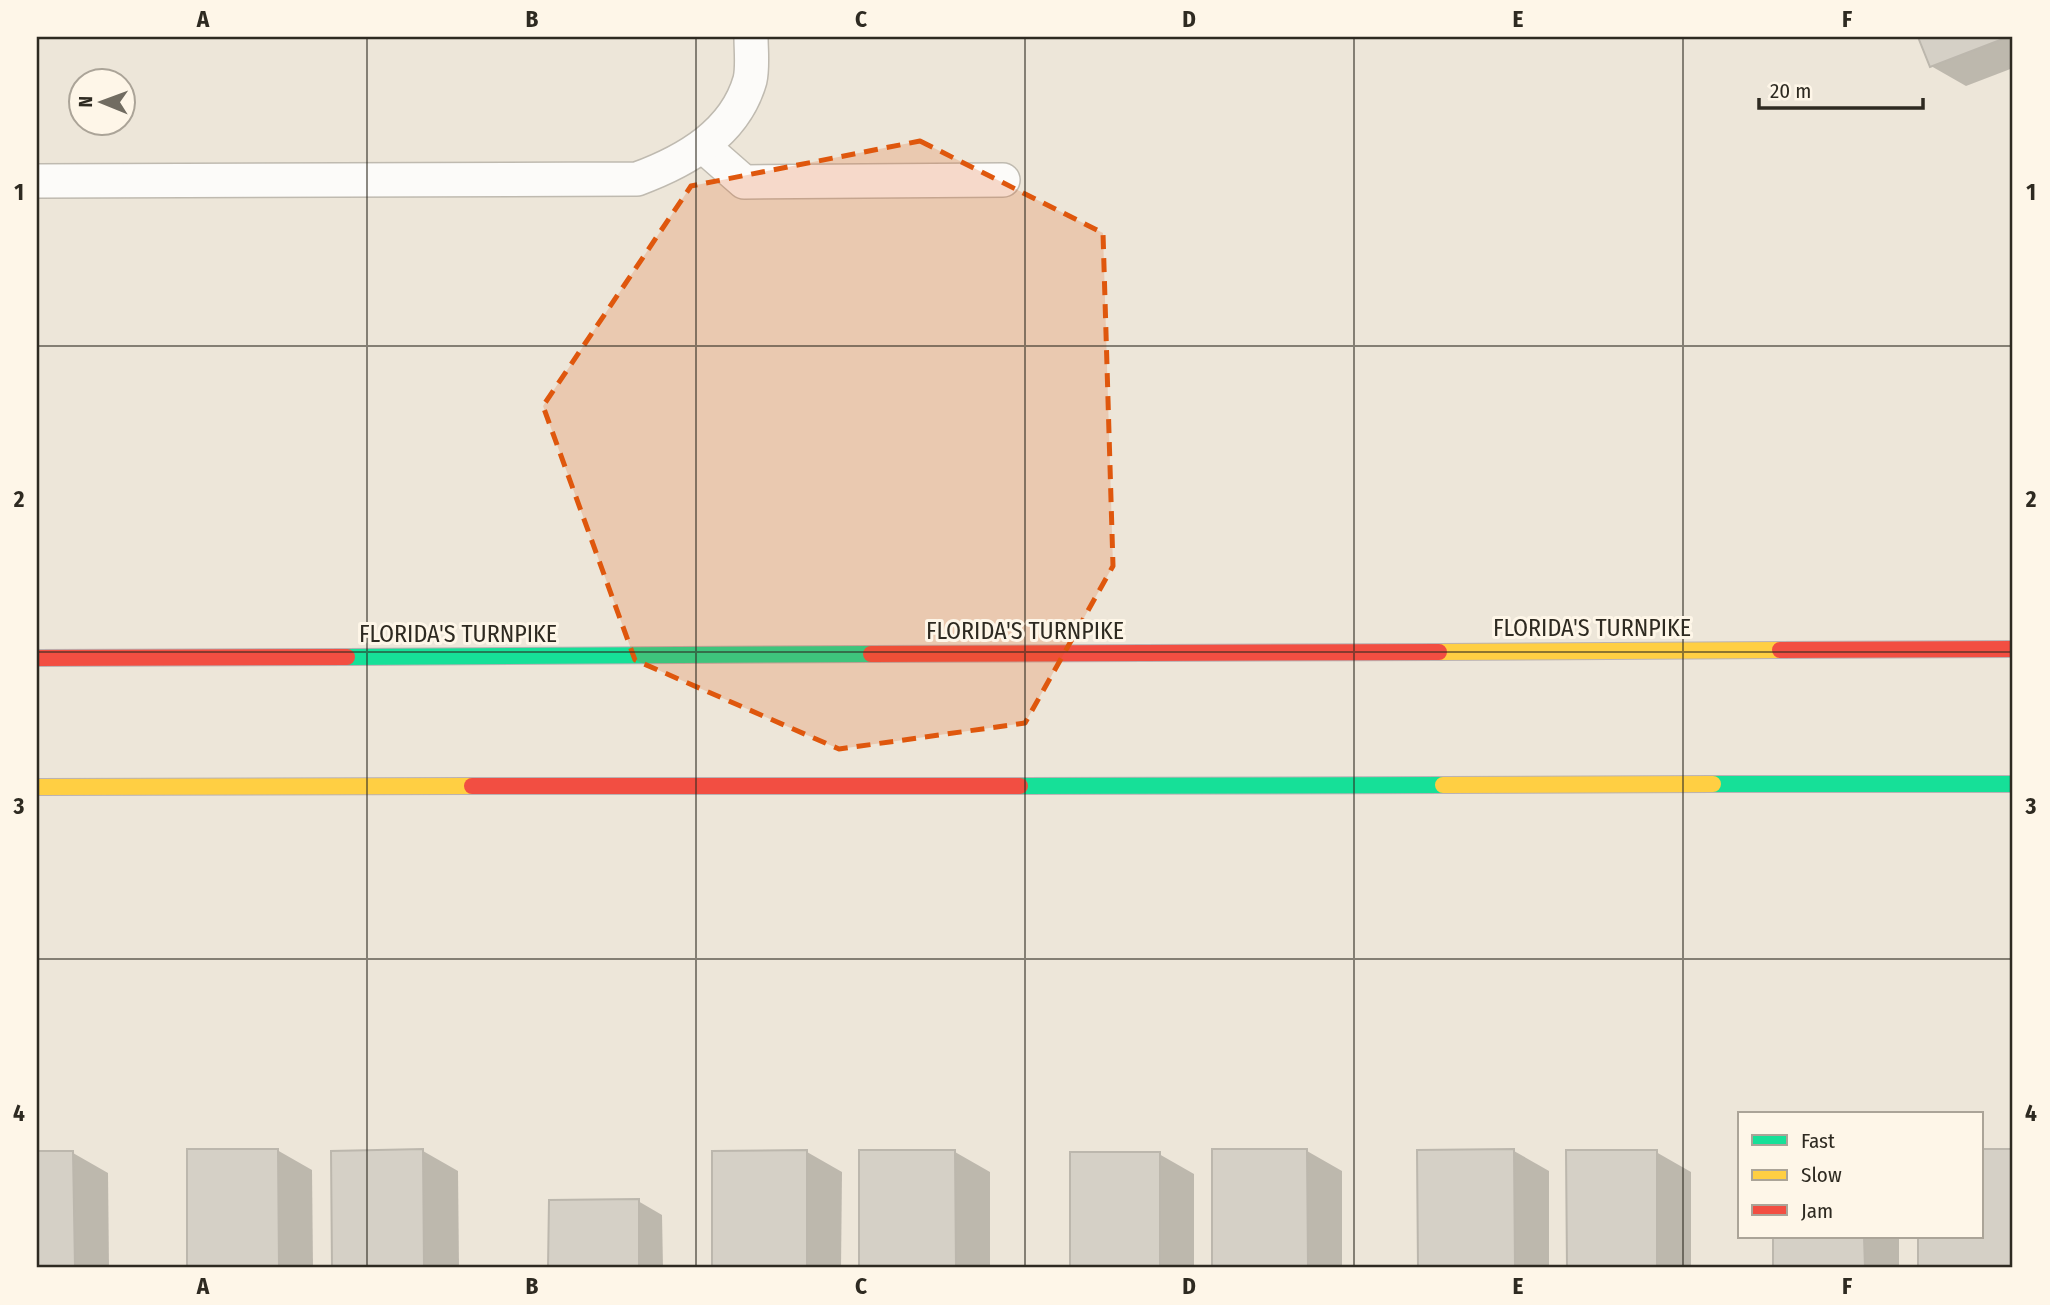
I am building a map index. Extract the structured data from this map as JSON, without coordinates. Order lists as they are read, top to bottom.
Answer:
{
  "streets": {
    "highway": ["FLORIDA'S TURNPIKE"]
  },
  "legend": ["Fast", "Slow", "Jam"],
  "scale_bar": "20 m",
  "north": "left",
  "grid": {
    "columns": [
      "A",
      "B",
      "C",
      "D",
      "E",
      "F"
    ],
    "rows": [
      "1",
      "2",
      "3",
      "4"
    ]
  }
}
